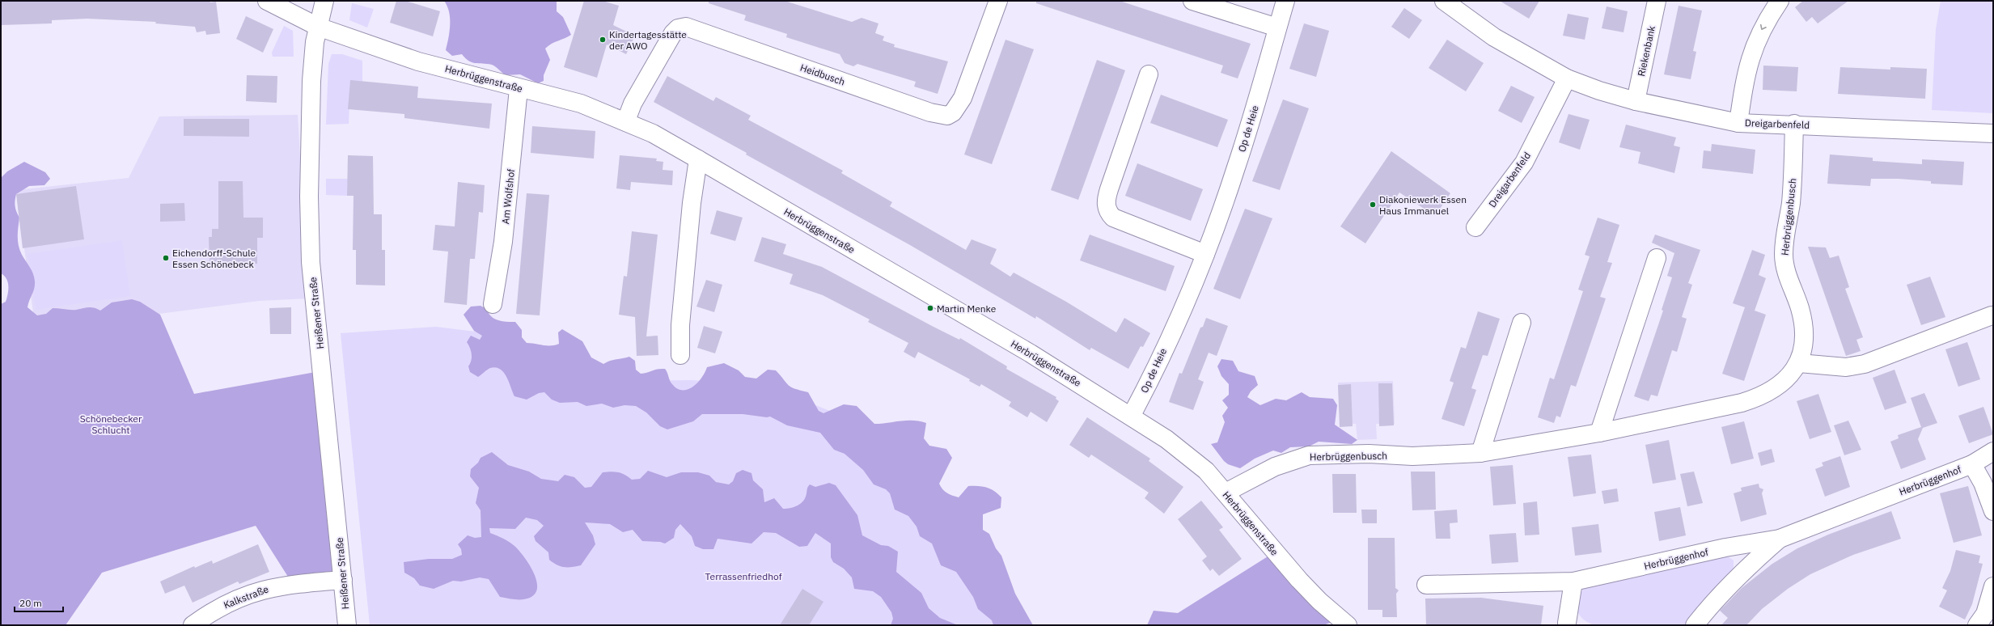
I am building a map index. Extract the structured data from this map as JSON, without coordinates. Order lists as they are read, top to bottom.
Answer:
{
  "streets": {
    "street": [
      "Riekenbank",
      "Heidbusch",
      "Herbrüggenstraße",
      "Dreigarbenfeld",
      "Op de Heie",
      "Am Wolfshof",
      "Herbrüggenbusch",
      "Heißener Straße",
      "Herbrüggenhof",
      "Kalkstraße"
    ]
  },
  "crossings": [
    ["Riekenbank", "Dreigarbenfeld"],
    ["Heidbusch", "Herbrüggenstraße"],
    ["Herbrüggenstraße", "Op de Heie"],
    ["Herbrüggenstraße", "Am Wolfshof"],
    ["Herbrüggenstraße", "Herbrüggenbusch"],
    ["Herbrüggenstraße", "Heißener Straße"],
    ["Dreigarbenfeld", "Herbrüggenbusch"],
    ["Heißener Straße", "Kalkstraße"]
  ],
  "parks": ["Schönebecker Schlucht", "Terrassenfriedhof"],
  "places": [
    "Kindertagesstätte der AWO",
    "Diakoniewerk Essen Haus Immanuel",
    "Eichendorff-Schule Essen Schönebeck",
    "Martin Menke"
  ],
  "scale_bar": "20 m"
}
